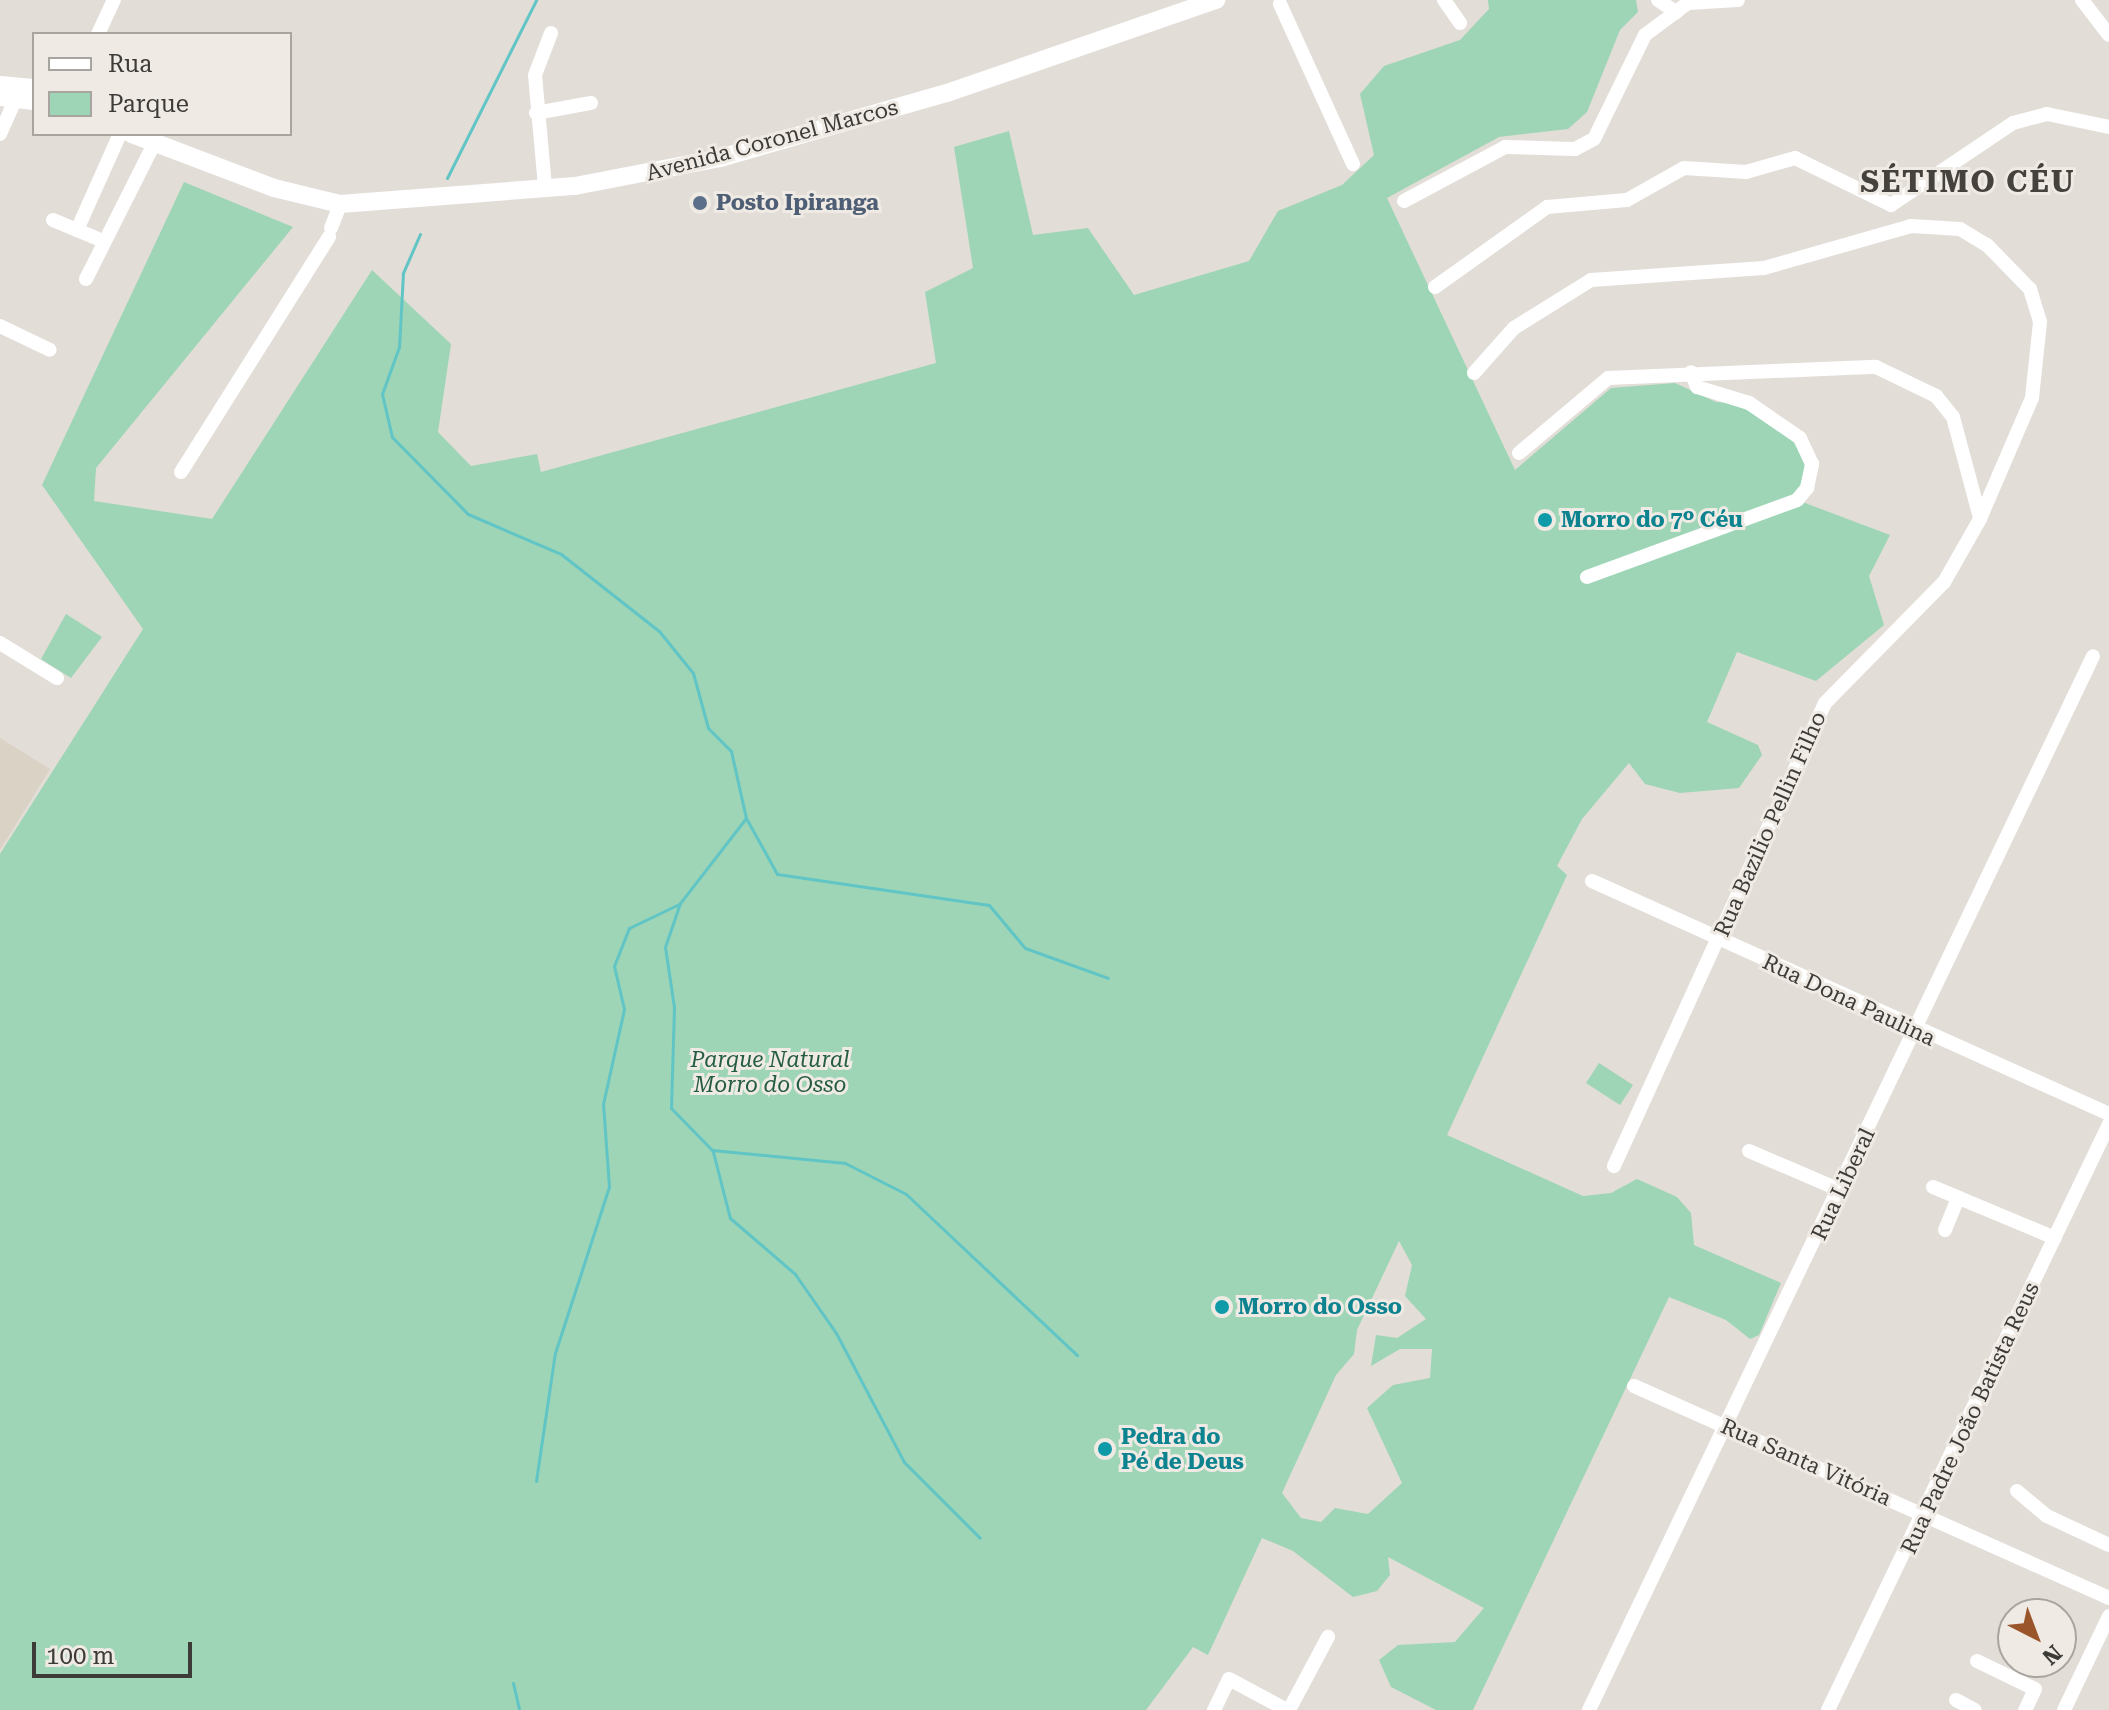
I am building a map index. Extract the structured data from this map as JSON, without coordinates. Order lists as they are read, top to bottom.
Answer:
{
  "streets": {
    "main road": ["Avenida Coronel Marcos"],
    "street": [
      "Rua Bazilio Pellin Filho",
      "Rua Dona Paulina",
      "Rua Liberal",
      "Rua Padre João Batista Reus",
      "Rua Santa Vitória"
    ]
  },
  "crossings": [
    ["Rua Bazilio Pellin Filho", "Rua Dona Paulina"],
    ["Rua Dona Paulina", "Rua Liberal"],
    ["Rua Liberal", "Rua Santa Vitória"],
    ["Rua Padre João Batista Reus", "Rua Santa Vitória"]
  ],
  "districts": ["SÉTIMO CÉU"],
  "parks": ["Parque Natural Morro do Osso"],
  "places": [
    "Posto Ipiranga",
    "Morro do 7º Céu",
    "Morro do Osso",
    "Pedra do Pé de Deus"
  ],
  "legend": ["Rua", "Parque"],
  "scale_bar": "100 m",
  "north": "bottom right"
}
